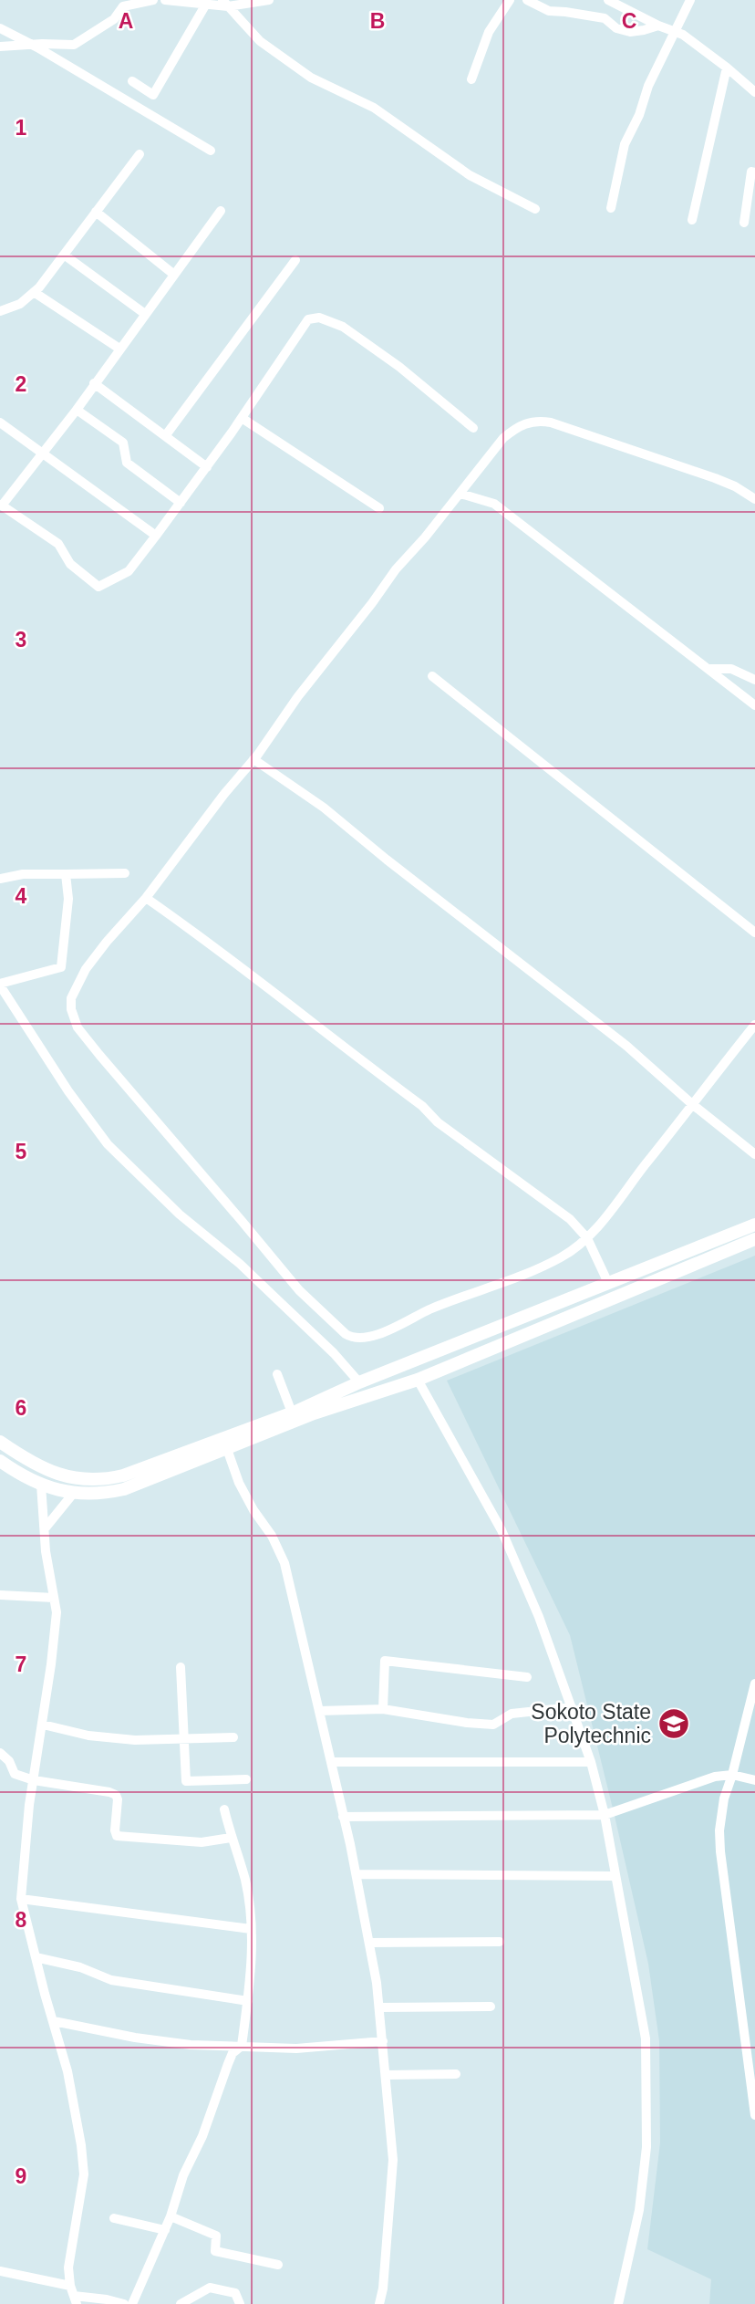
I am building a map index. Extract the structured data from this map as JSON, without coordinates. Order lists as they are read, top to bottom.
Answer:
{
  "places": {
    "school or university": ["Sokoto State Polytechnic"]
  },
  "grid": {
    "columns": ["A", "B", "C"],
    "rows": [
      "1",
      "2",
      "3",
      "4",
      "5",
      "6",
      "7",
      "8",
      "9"
    ]
  }
}
